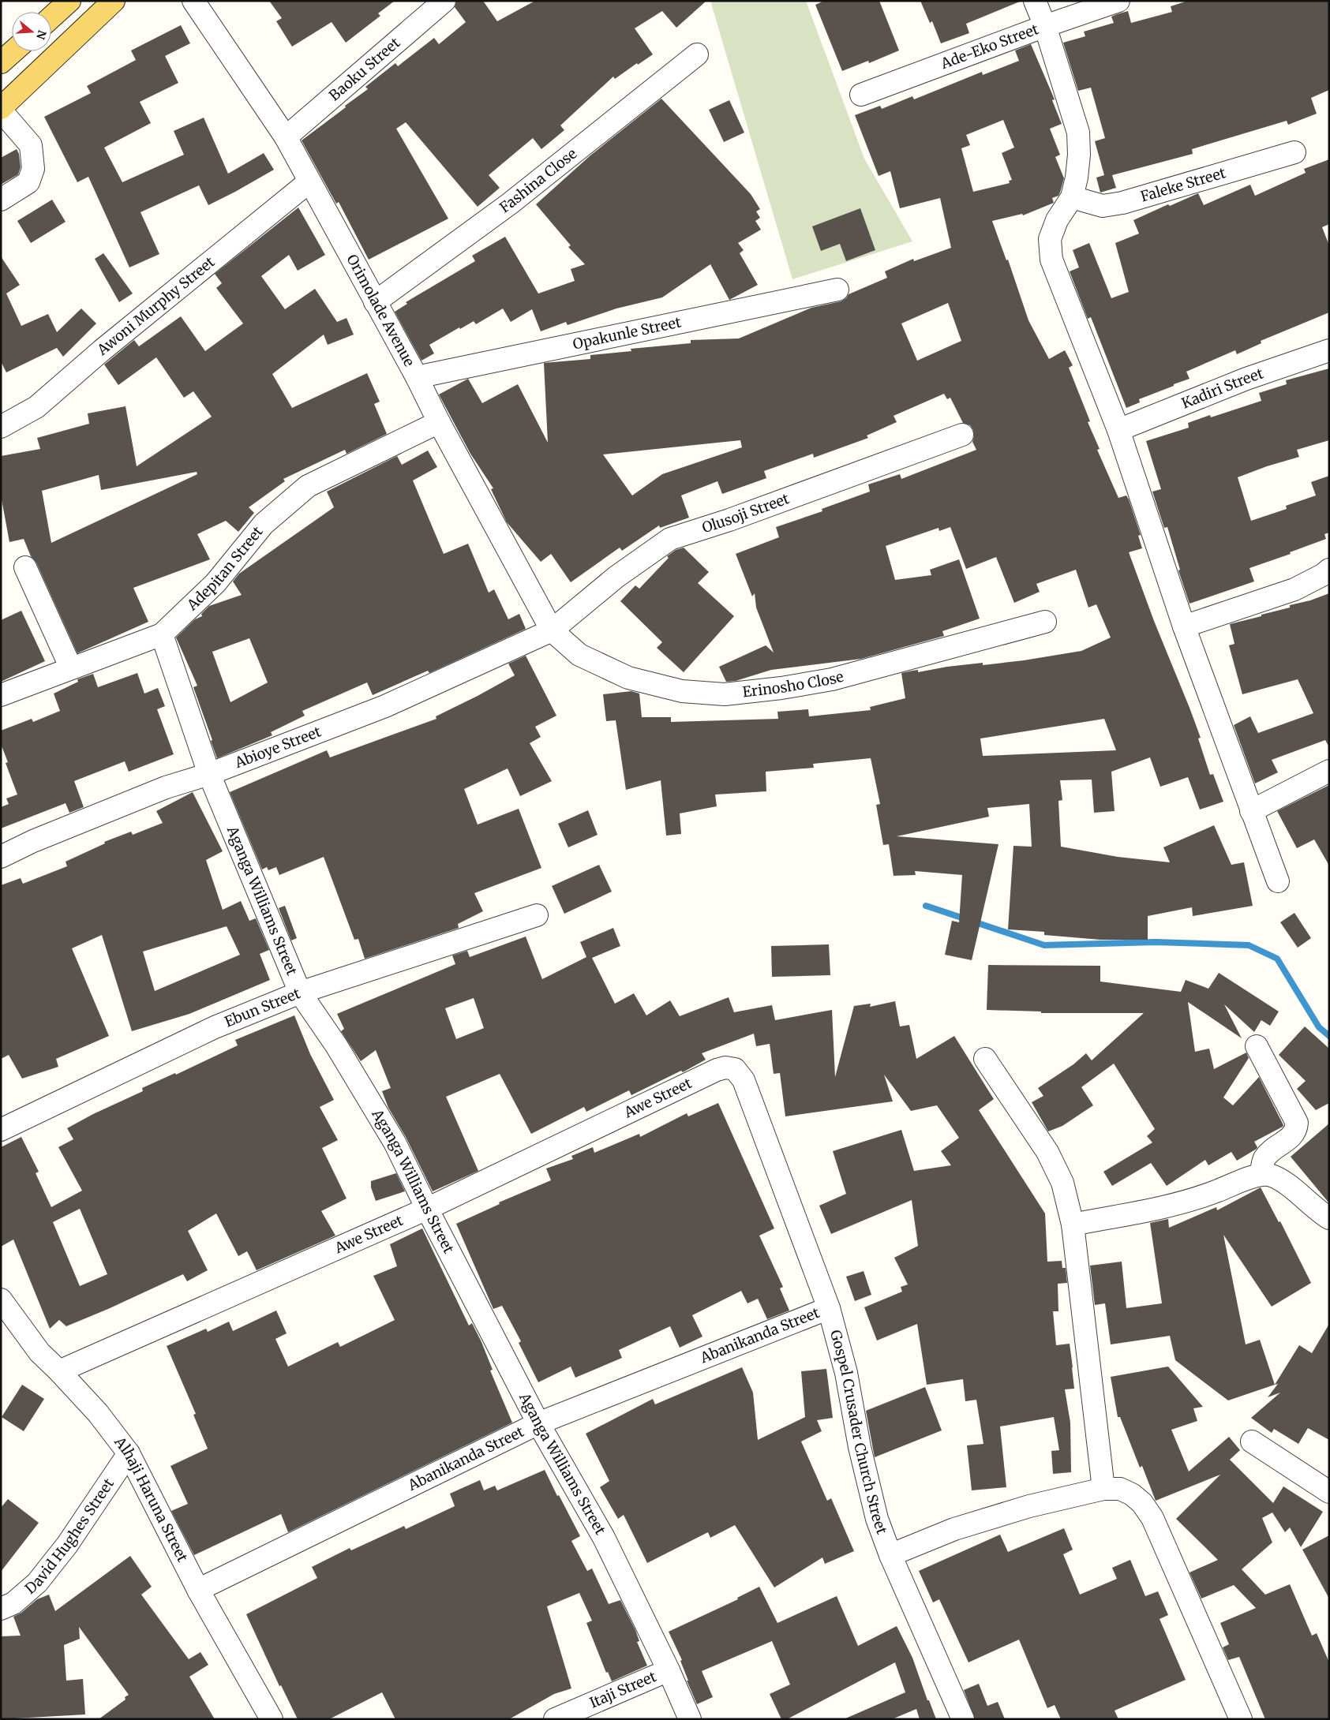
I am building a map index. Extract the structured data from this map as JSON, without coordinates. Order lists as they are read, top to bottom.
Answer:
{
  "streets": {
    "street": [
      "Ade-Eko Street",
      "Baoku Street",
      "Fashina Close",
      "Faleke Street",
      "Awoni Murphy Street",
      "Orimolade Avenue",
      "Opakunle Street",
      "Kadiri Street",
      "Olusoji Street",
      "Adepitan Street",
      "Erinosho Close",
      "Abioye Street",
      "Aganga Williams Street",
      "Ebun Street",
      "Awe Street",
      "Abanikanda Street",
      "Gospel Crusader Church Street",
      "Alhaji Haruna Street",
      "David Hughes Street",
      "Itaji Street"
    ]
  },
  "crossings": [
    ["Baoku Street", "Orimolade Avenue"],
    ["Fashina Close", "Orimolade Avenue"],
    ["Awoni Murphy Street", "Orimolade Avenue"],
    ["Orimolade Avenue", "Opakunle Street"],
    ["Orimolade Avenue", "Olusoji Street"],
    ["Orimolade Avenue", "Adepitan Street"],
    ["Orimolade Avenue", "Erinosho Close"],
    ["Orimolade Avenue", "Abioye Street"],
    ["Olusoji Street", "Erinosho Close"],
    ["Olusoji Street", "Abioye Street"],
    ["Adepitan Street", "Aganga Williams Street"],
    ["Erinosho Close", "Abioye Street"],
    ["Abioye Street", "Aganga Williams Street"],
    ["Aganga Williams Street", "Ebun Street"],
    ["Aganga Williams Street", "Awe Street"],
    ["Aganga Williams Street", "Abanikanda Street"],
    ["Aganga Williams Street", "Itaji Street"],
    ["Awe Street", "Gospel Crusader Church Street"],
    ["Awe Street", "Alhaji Haruna Street"],
    ["Abanikanda Street", "Gospel Crusader Church Street"],
    ["Abanikanda Street", "Alhaji Haruna Street"],
    ["Alhaji Haruna Street", "David Hughes Street"]
  ],
  "north": "right"
}
